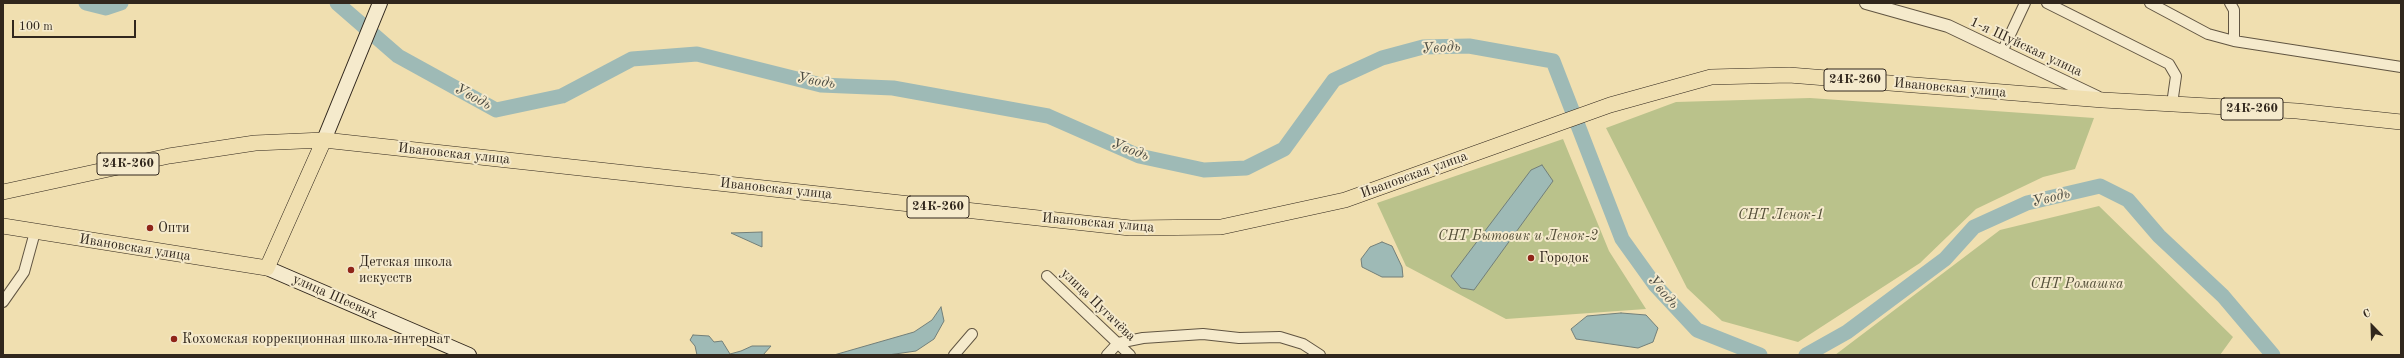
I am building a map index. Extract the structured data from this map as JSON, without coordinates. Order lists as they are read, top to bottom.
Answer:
{
  "streets": {
    "main road": ["24К-260", "Ивановская улица", "улица Шеевых"],
    "street": ["1-я Шуйская улица", "улица Пугачёва"]
  },
  "crossings": [
    ["1-я Шуйская улица", "24К-260"],
    ["1-я Шуйская улица", "Ивановская улица"],
    ["24К-260", "Ивановская улица"],
    ["Ивановская улица", "улица Шеевых"]
  ],
  "water": ["Уводь"],
  "parks": ["СНТ Ленок-1", "СНТ Бытовик и Ленок-2", "СНТ Ромашка"],
  "places": [
    "Опти",
    "Городок",
    "Детская школа искусств",
    "Кохомская коррекционная школа-интернат"
  ],
  "scale_bar": "100 m",
  "north": "top left"
}
